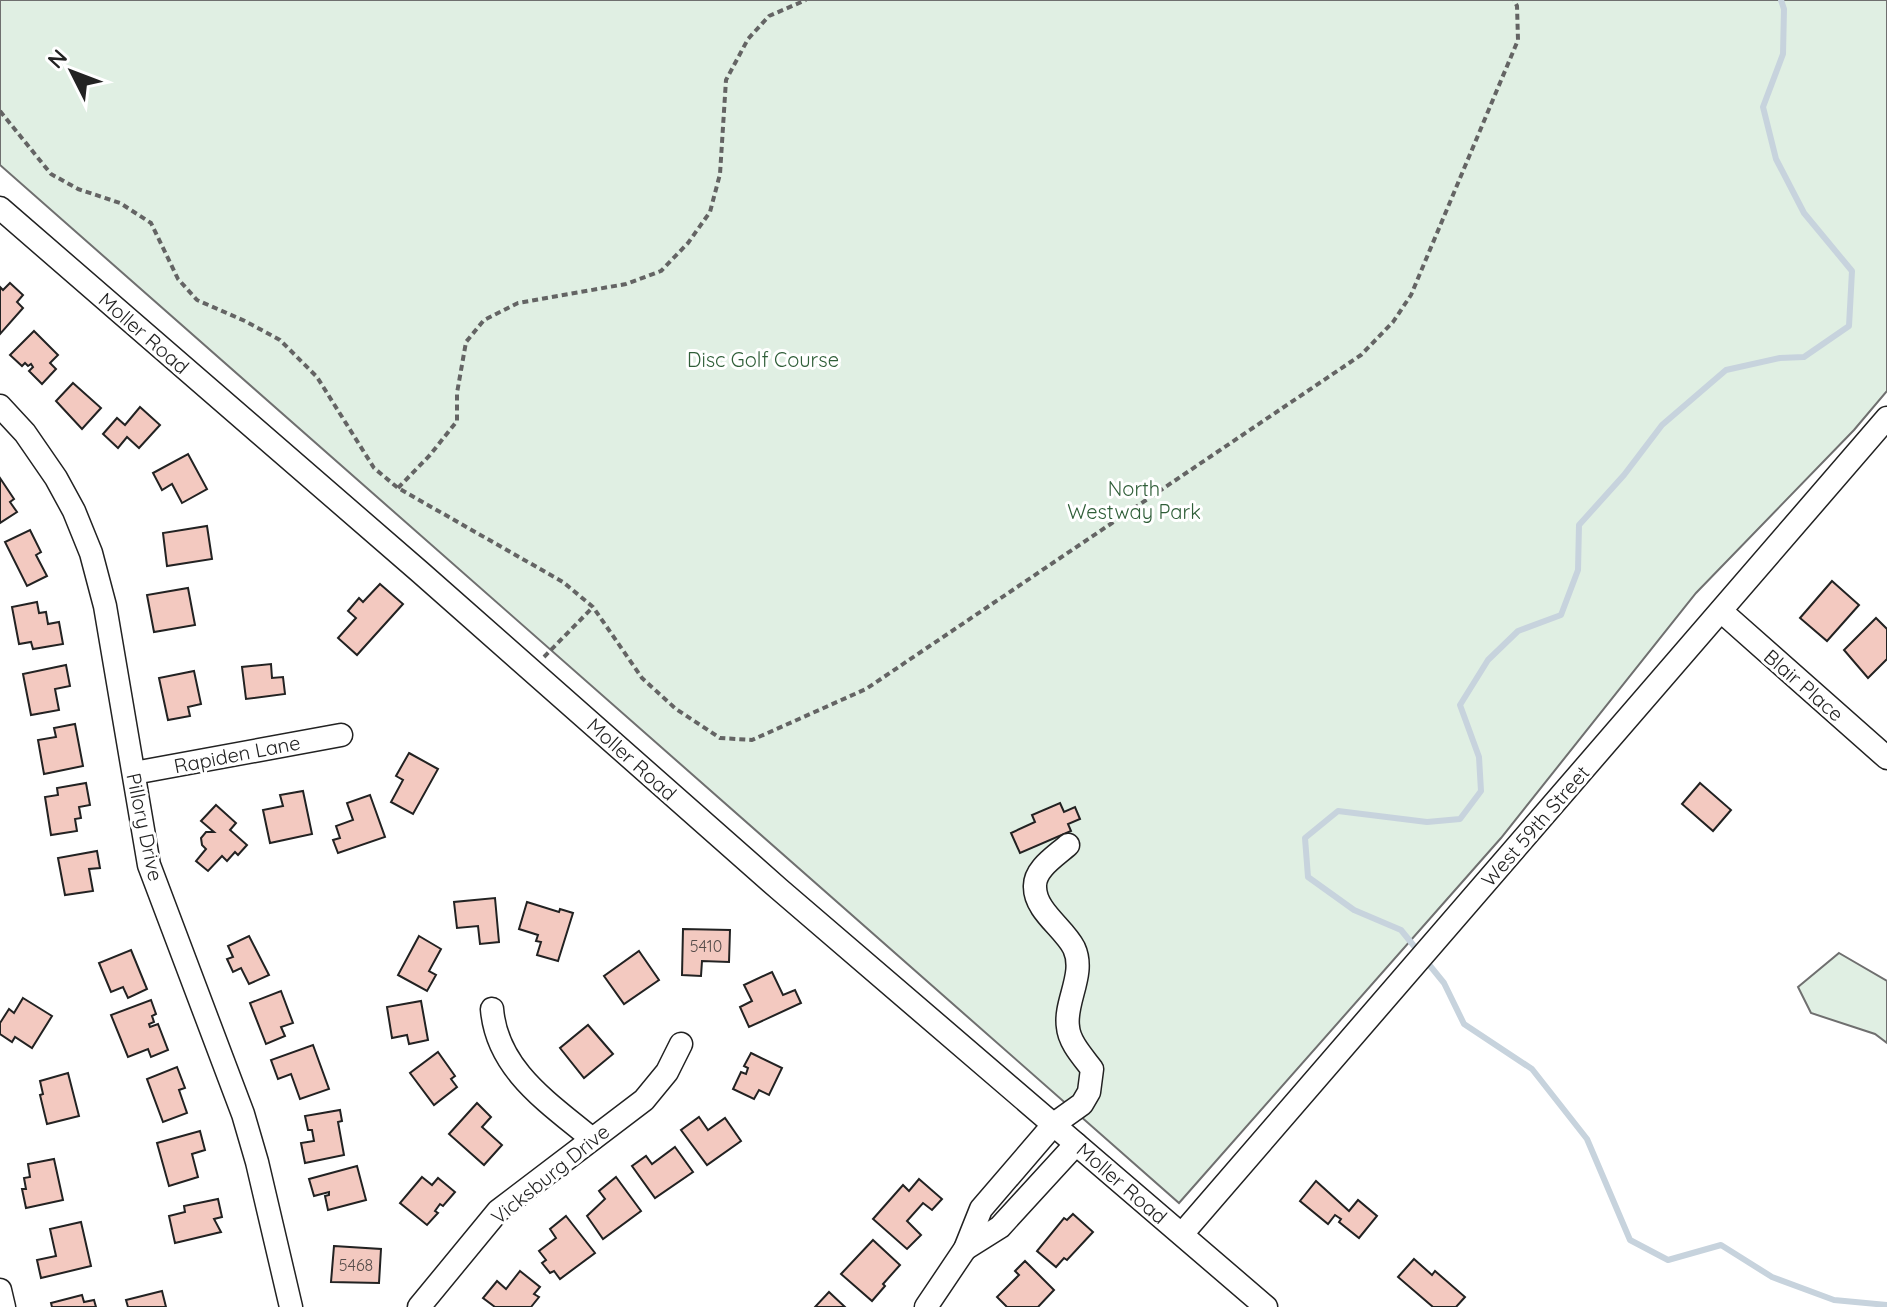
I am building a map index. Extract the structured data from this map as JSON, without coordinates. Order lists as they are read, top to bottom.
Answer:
{
  "streets": {
    "street": [
      "Moller Road",
      "Blair Place",
      "Rapiden Lane",
      "West 59th Street",
      "Pillory Drive",
      "Vicksburg Drive"
    ]
  },
  "crossings": [
    ["Moller Road", "West 59th Street"],
    ["Blair Place", "West 59th Street"],
    ["Rapiden Lane", "Pillory Drive"]
  ],
  "parks": ["Disc Golf Course", "North Westway Park"],
  "house_numbers": ["5410", "5468"],
  "north": "top left"
}
